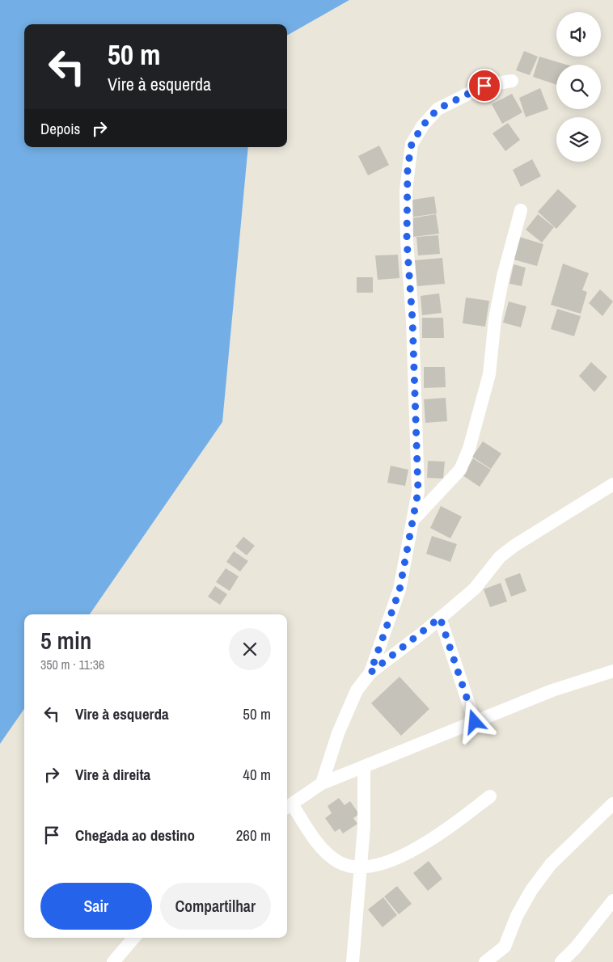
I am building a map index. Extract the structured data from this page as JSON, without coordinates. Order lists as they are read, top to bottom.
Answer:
{
  "page": {
    "turn": ["50 m", "Vire à esquerda"],
    "then": "Depois",
    "heading": ["5 min", "350 m · 11:36"],
    "list": [
      {
        "name": "Vire à esquerda",
        "value": "50 m"
      },
      {
        "name": "Vire à direita",
        "value": "40 m"
      },
      {
        "name": "Chegada ao destino",
        "value": "260 m"
      }
    ],
    "buttons": ["Sair", "Compartilhar"]
  }
}
